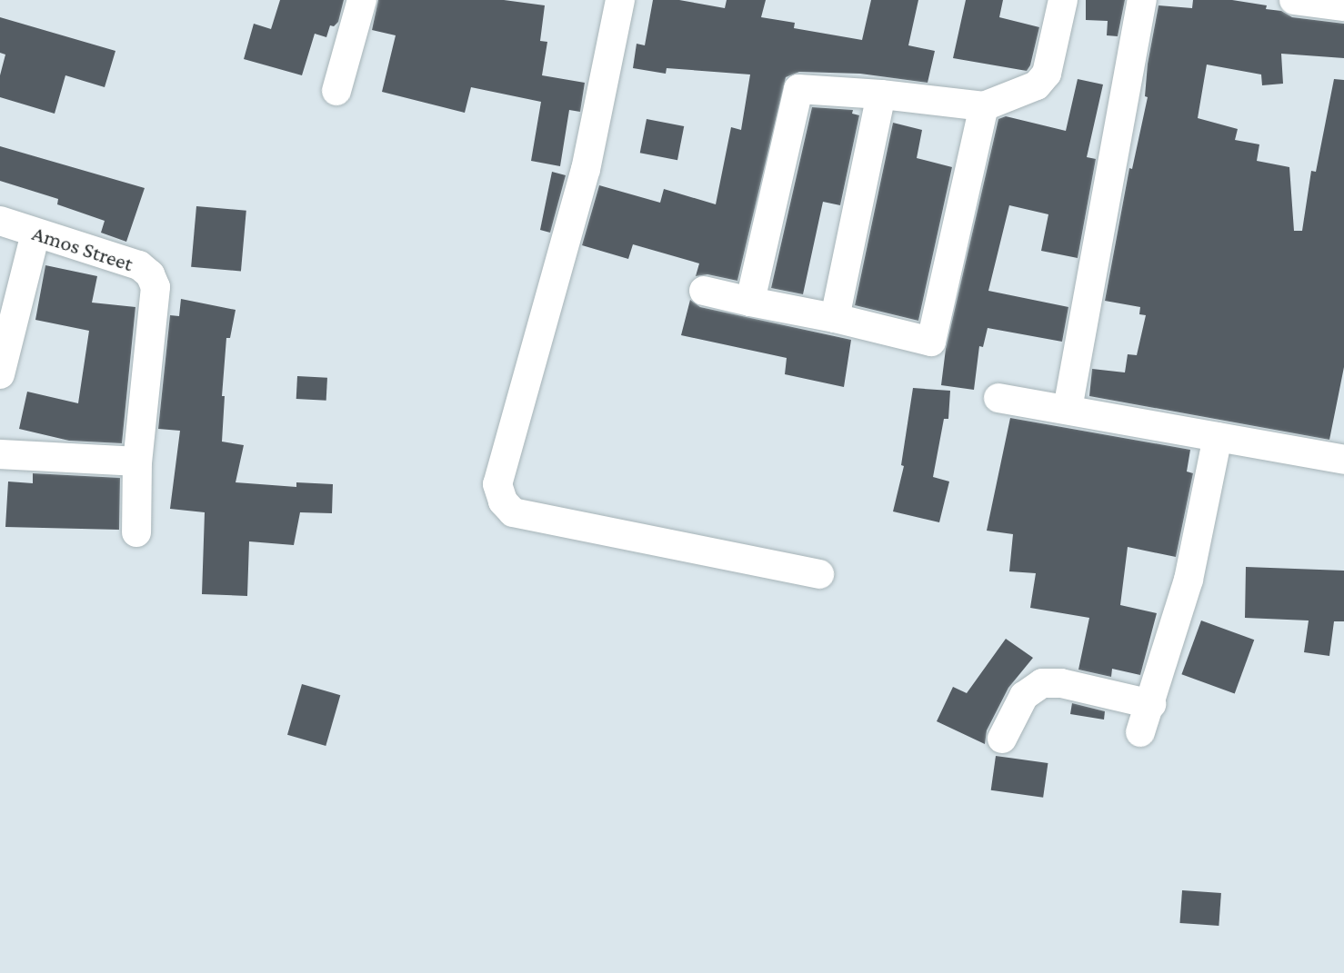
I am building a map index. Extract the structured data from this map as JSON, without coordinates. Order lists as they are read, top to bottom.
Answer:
{
  "streets": {
    "street": ["Amos Street"]
  }
}
